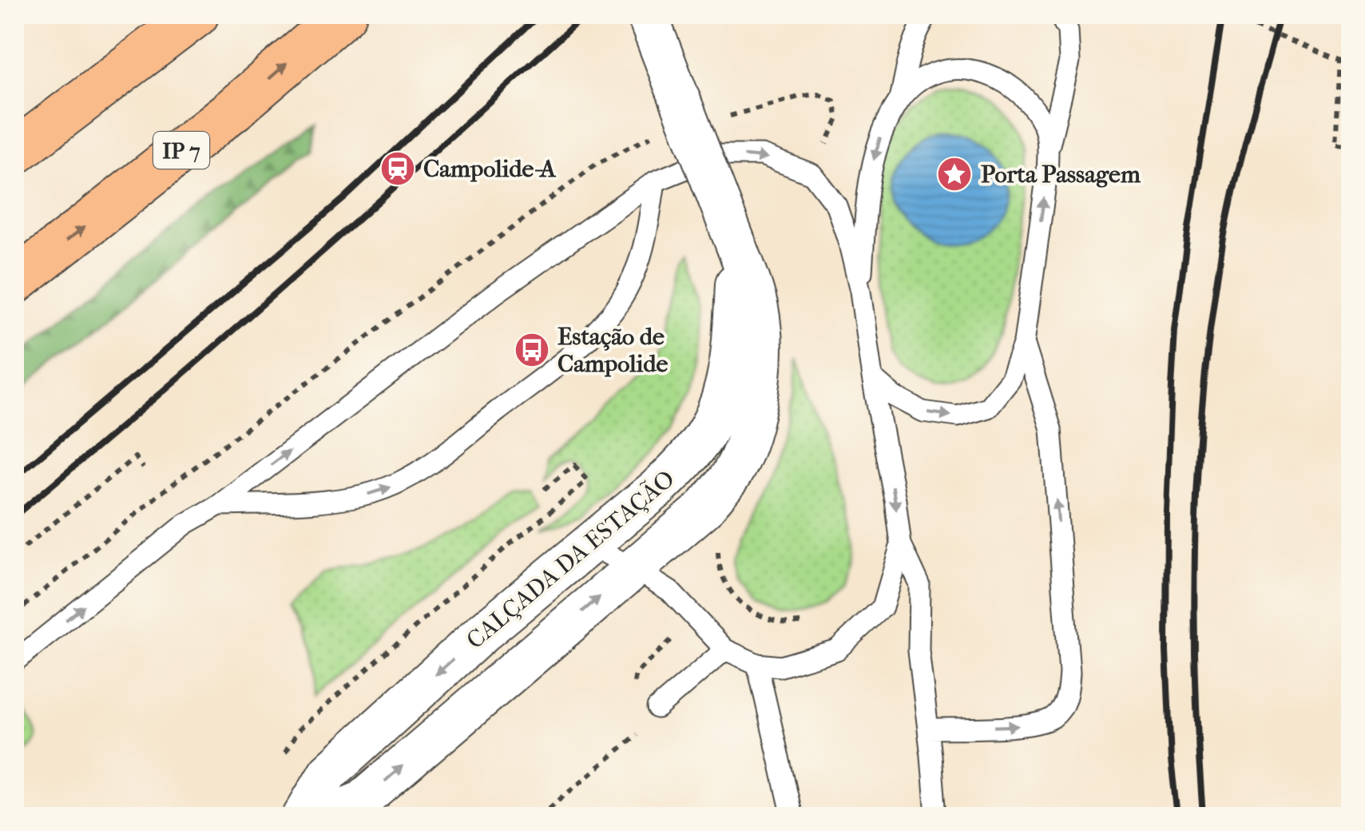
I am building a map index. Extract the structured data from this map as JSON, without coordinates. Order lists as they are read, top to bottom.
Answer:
{
  "streets": {
    "highway": ["IP 7"],
    "street": ["CALÇADA DA ESTAÇÃO"]
  },
  "places": {
    "station": ["Campolide-A"],
    "place": ["Porta Passagem"],
    "bus stop": ["Estação de Campolide"]
  }
}
